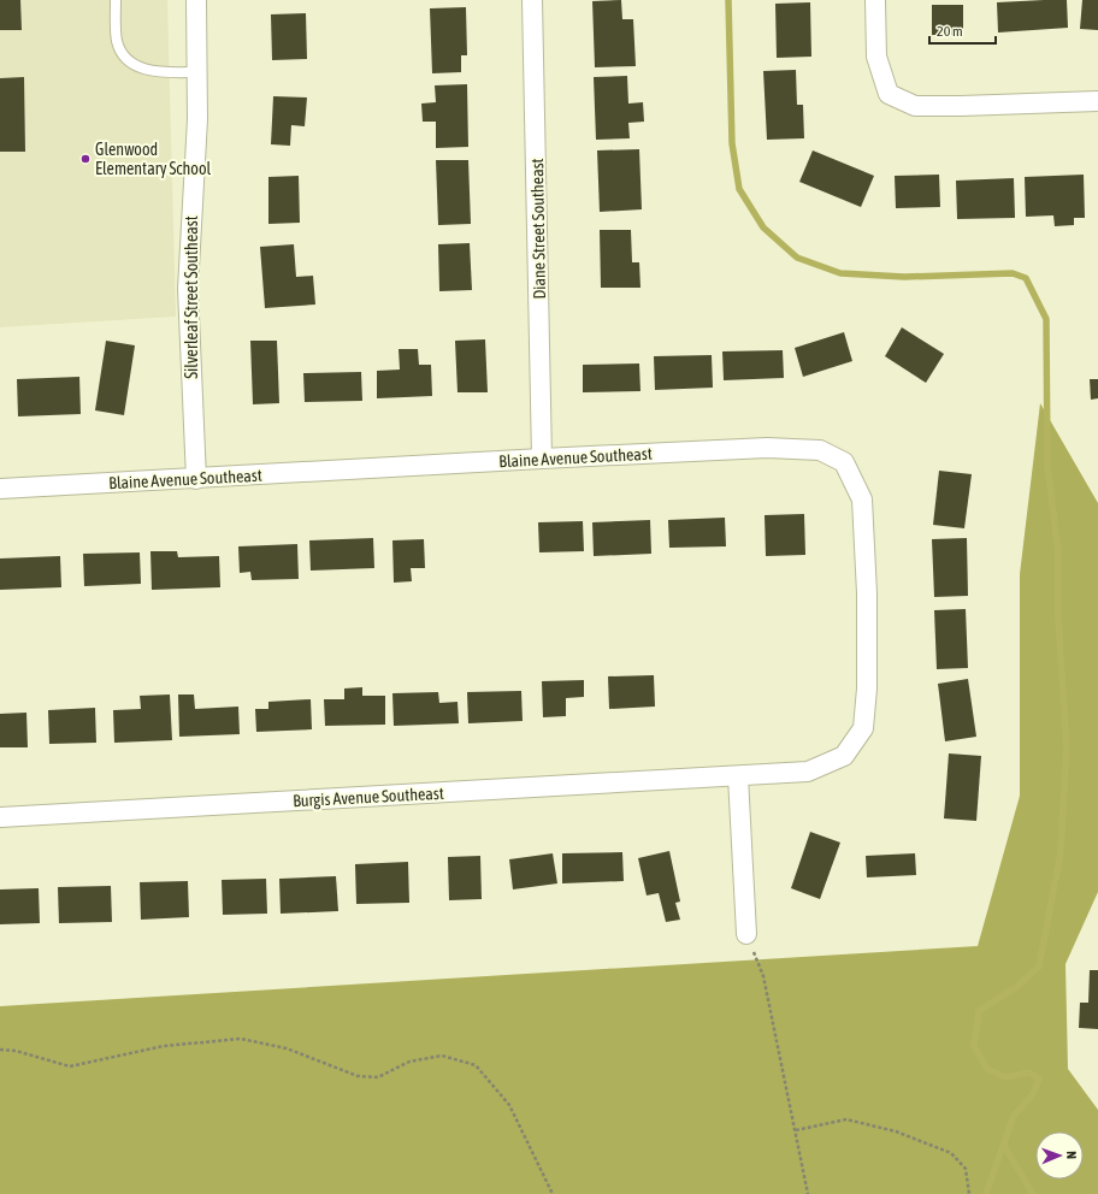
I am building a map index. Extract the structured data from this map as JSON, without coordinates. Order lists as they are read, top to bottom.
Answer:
{
  "streets": {
    "street": [
      "Diane Street Southeast",
      "Silverleaf Street Southeast",
      "Blaine Avenue Southeast",
      "Burgis Avenue Southeast"
    ]
  },
  "crossings": [
    ["Diane Street Southeast", "Blaine Avenue Southeast"],
    ["Silverleaf Street Southeast", "Blaine Avenue Southeast"],
    ["Blaine Avenue Southeast", "Burgis Avenue Southeast"]
  ],
  "places": ["Glenwood Elementary School"],
  "scale_bar": "20 m",
  "north": "right"
}
